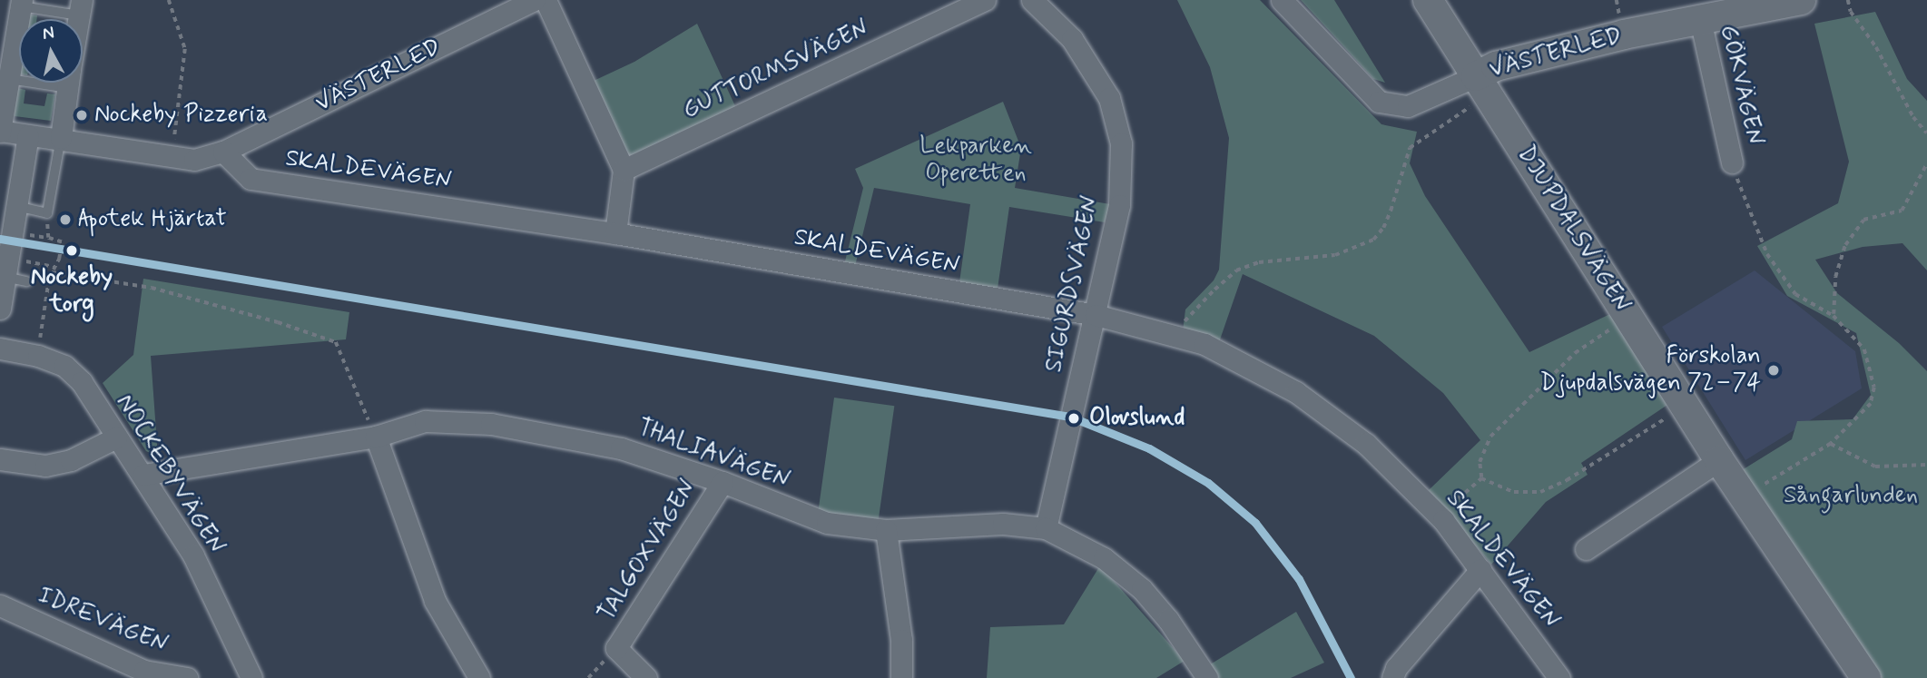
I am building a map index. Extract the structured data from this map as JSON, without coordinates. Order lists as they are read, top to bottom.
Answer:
{
  "streets": {
    "street": [
      "VÄSTERLED",
      "GUTTORMSVÄGEN",
      "GÖKVÄGEN",
      "SKALDEVÄGEN",
      "DJUPDALSVÄGEN",
      "SIGURDSVÄGEN",
      "THALIAVÄGEN",
      "NOCKEBYVÄGEN",
      "TALGOXVÄGEN",
      "IDREVÄGEN"
    ]
  },
  "crossings": [
    ["VÄSTERLED", "GÖKVÄGEN"],
    ["VÄSTERLED", "SKALDEVÄGEN"],
    ["VÄSTERLED", "DJUPDALSVÄGEN"],
    ["SKALDEVÄGEN", "SIGURDSVÄGEN"],
    ["SIGURDSVÄGEN", "THALIAVÄGEN"],
    ["THALIAVÄGEN", "NOCKEBYVÄGEN"],
    ["THALIAVÄGEN", "TALGOXVÄGEN"]
  ],
  "parks": ["Lekparken Operetten", "Sångarlunden"],
  "places": [
    "Nockeby Pizzeria",
    "Apotek Hjärtat",
    "Nockeby torg",
    "Förskolan Djupdalsvägen 72–74",
    "Olovslund"
  ],
  "north": "top"
}
